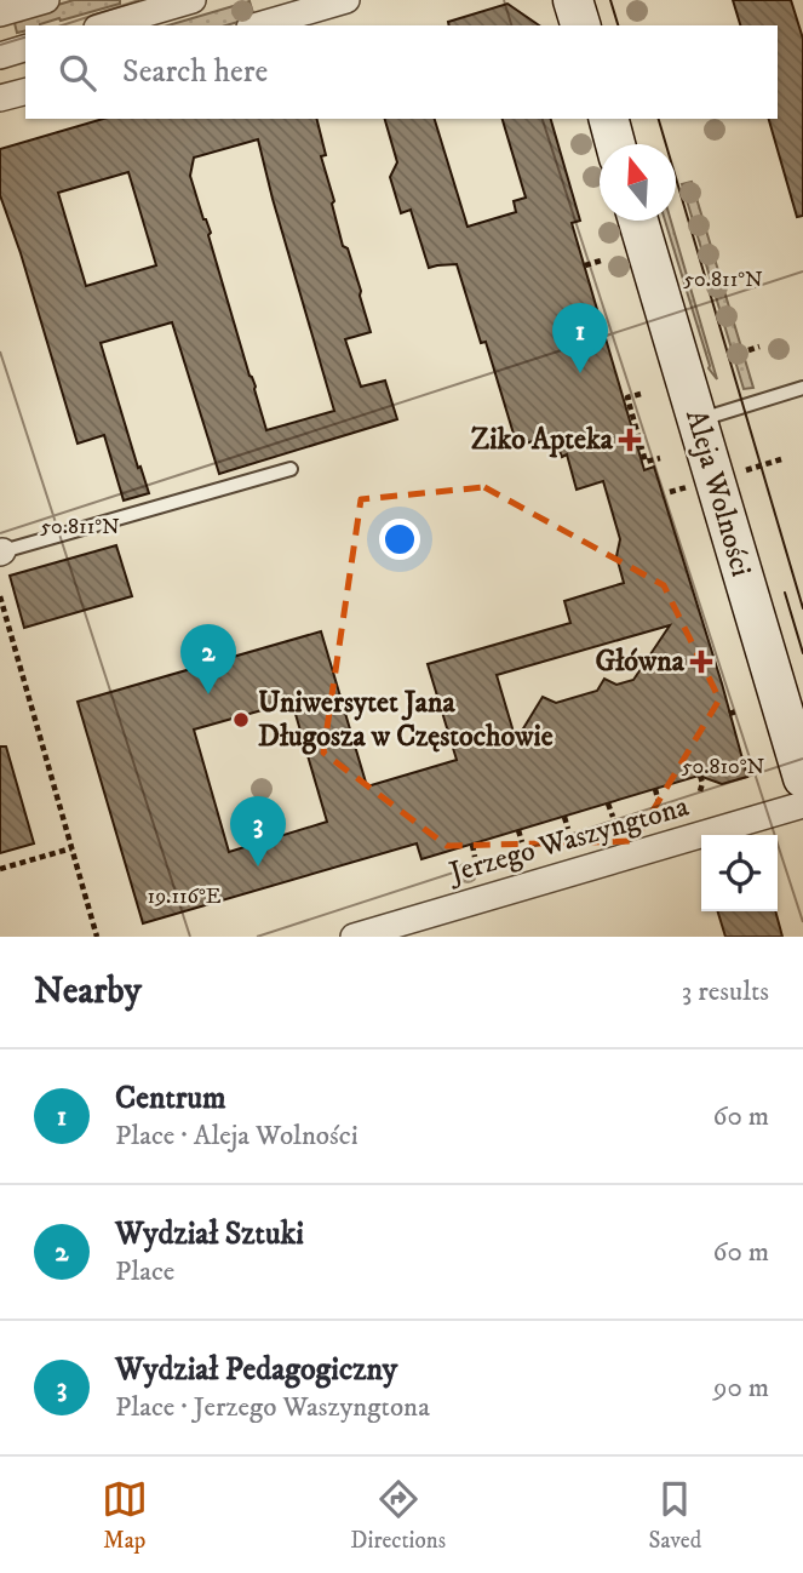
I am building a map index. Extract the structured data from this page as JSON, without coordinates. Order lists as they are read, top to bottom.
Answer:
{
  "streets": {
    "street": ["Aleja Wolności", "Jerzego Waszyngtona"]
  },
  "places": {
    "health": ["Ziko Apteka", "Główna"],
    "other": ["Uniwersytet Jana Długosza w Częstochowie"]
  },
  "north": "top",
  "page": {
    "search": "Search here",
    "pins": ["1", "2", "3"],
    "heading": ["Nearby", "3 results"],
    "list": [
      {
        "mark": "1",
        "name": "Centrum",
        "note": "Place · Aleja Wolności",
        "value": "60 m"
      },
      {
        "mark": "2",
        "name": "Wydział Sztuki",
        "note": "Place",
        "value": "60 m"
      },
      {
        "mark": "3",
        "name": "Wydział Pedagogiczny",
        "note": "Place · Jerzego Waszyngtona",
        "value": "90 m"
      }
    ],
    "nav": ["Map", "Directions", "Saved"]
  },
  "coordinates": ["50.811°N", "50.810°N", "19.116°E"]
}
